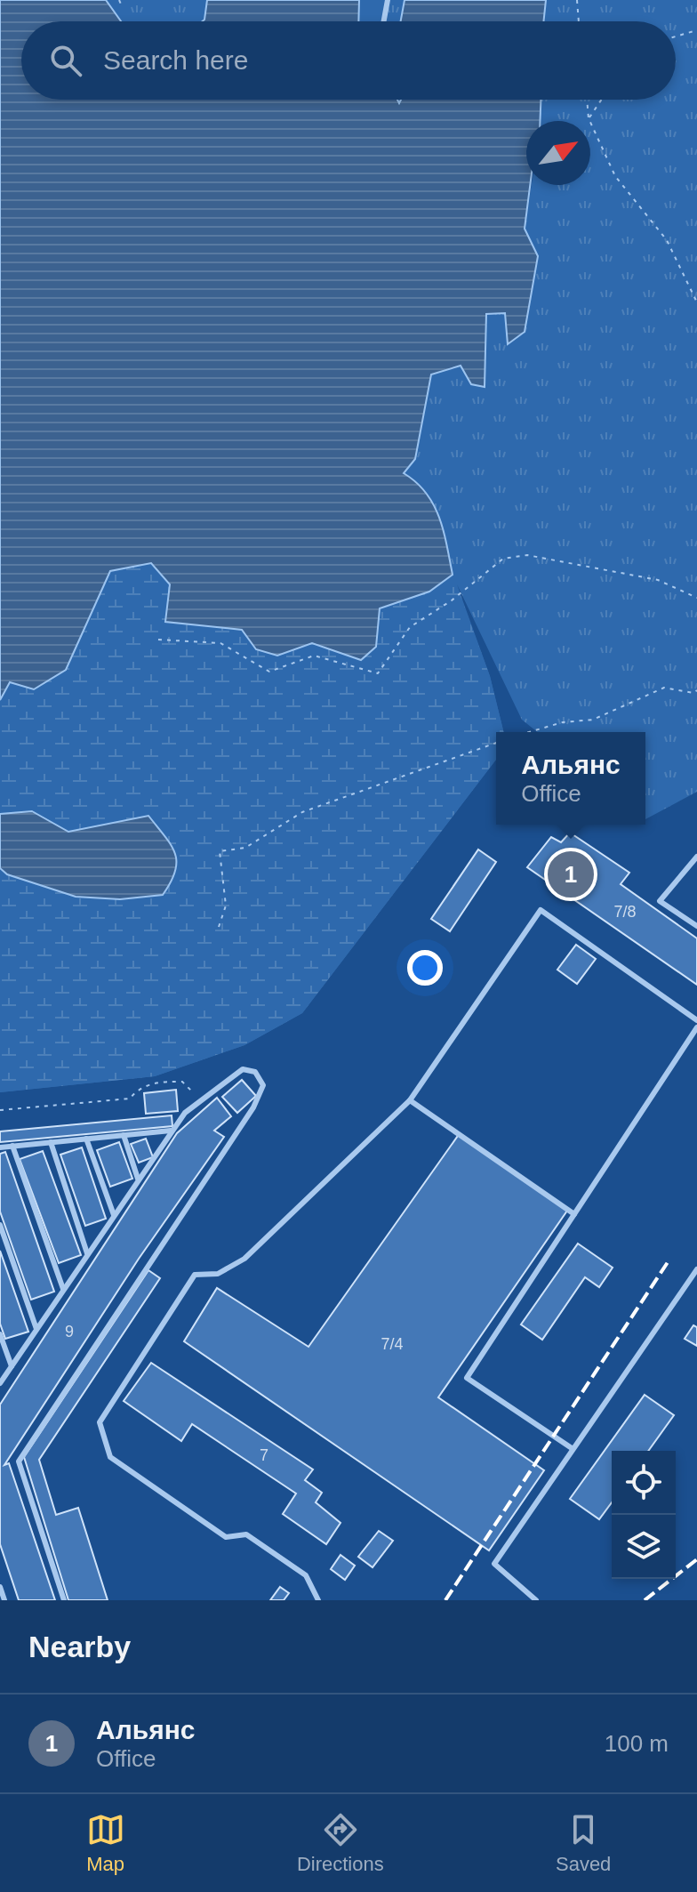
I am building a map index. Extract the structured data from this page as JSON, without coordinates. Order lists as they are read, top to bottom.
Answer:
{
  "house_numbers": [
    "7/8",
    "9",
    "7/4",
    "7"
  ],
  "north": "top right",
  "page": {
    "search": "Search here",
    "popup": ["Альянс", "Office"],
    "pins": "1",
    "heading": "Nearby",
    "list": [
      {
        "mark": "1",
        "name": "Альянс",
        "note": "Office",
        "value": "100 m"
      }
    ],
    "nav": ["Map", "Directions", "Saved"]
  }
}
